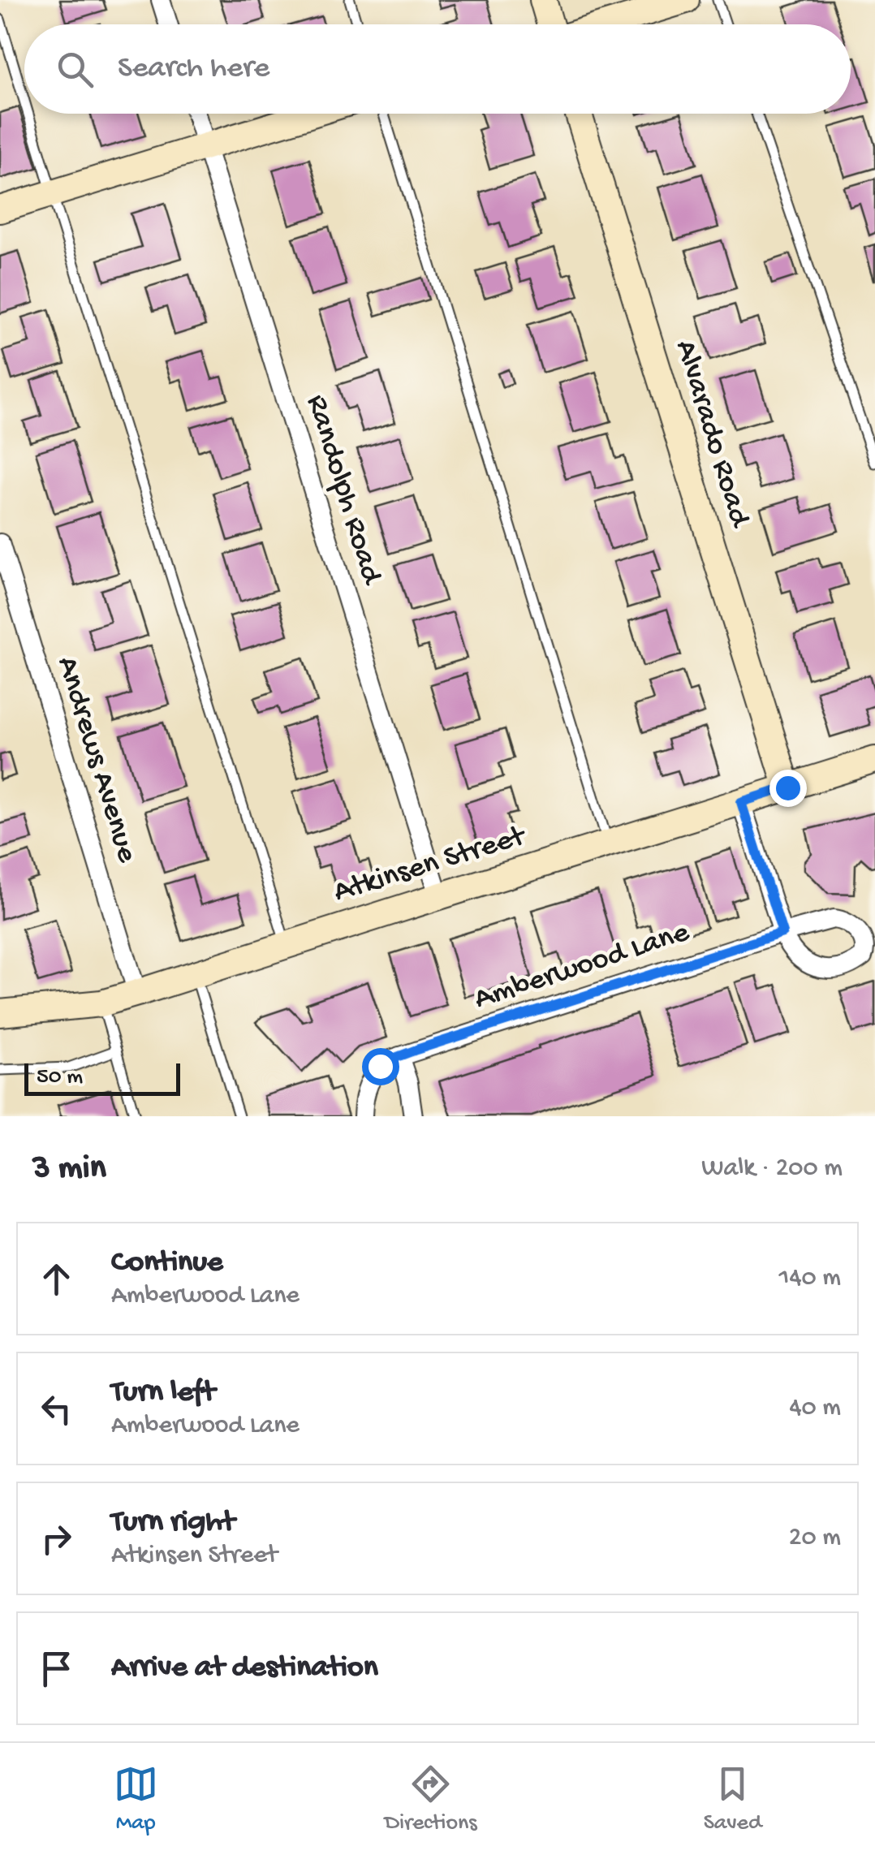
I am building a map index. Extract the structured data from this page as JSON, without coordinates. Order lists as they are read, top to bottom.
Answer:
{
  "streets": {
    "street": [
      "Alvarado Road",
      "Randolph Road",
      "Andrews Avenue",
      "Atkinsen Street",
      "Amberwood Lane"
    ]
  },
  "crossings": [
    ["Alvarado Road", "Atkinsen Street"],
    ["Randolph Road", "Atkinsen Street"],
    ["Andrews Avenue", "Atkinsen Street"],
    ["Atkinsen Street", "Amberwood Lane"]
  ],
  "scale_bar": "50 m",
  "page": {
    "search": "Search here",
    "scale": "50 m",
    "heading": ["3 min", "Walk · 200 m"],
    "list": [
      ["Continue", "Amberwood Lane", "140 m"],
      ["Turn left", "Amberwood Lane", "40 m"],
      ["Turn right", "Atkinsen Street", "20 m"],
      "Arrive at destination"
    ],
    "nav": ["Map", "Directions", "Saved"]
  }
}
